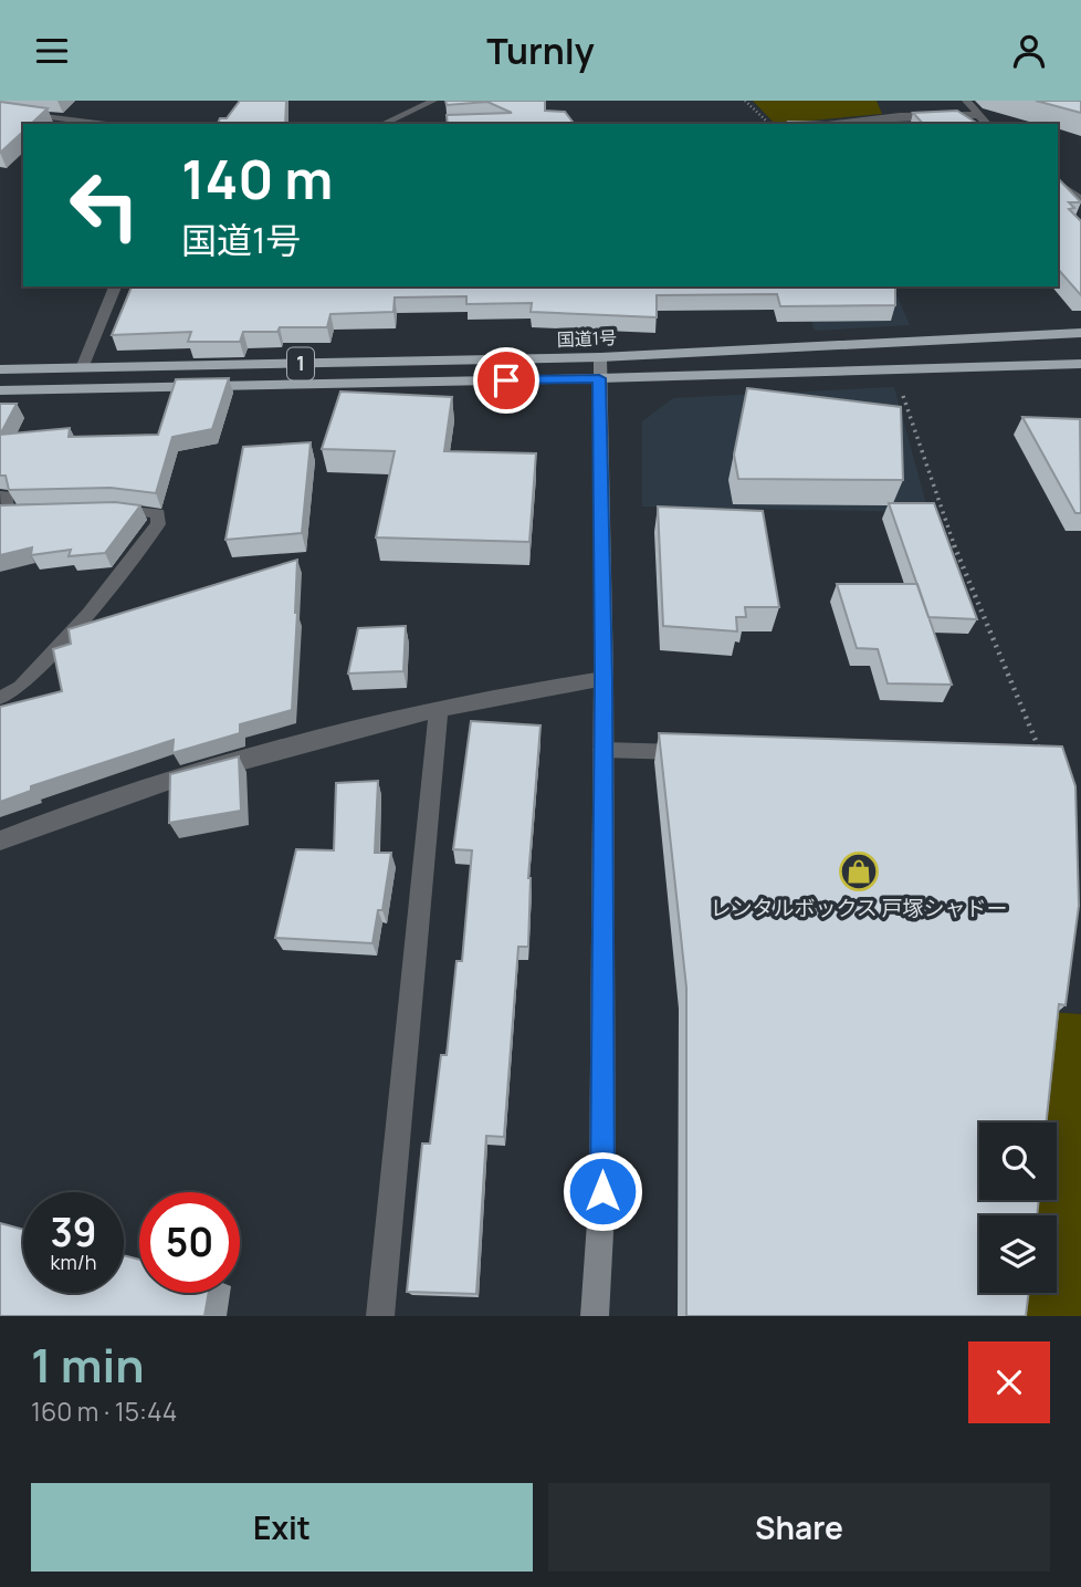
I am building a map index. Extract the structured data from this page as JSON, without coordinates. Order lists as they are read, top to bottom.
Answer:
{
  "streets": {
    "highway": ["国道1号", "1"]
  },
  "places": {
    "shop": ["レンタルボックス 戸塚シャドー"]
  },
  "page": {
    "header": "Turnly",
    "turn": ["140 m", "国道1号"],
    "speed": "39 km/h",
    "limit": "50",
    "heading": ["1 min", "160 m · 15:44"],
    "buttons": ["Exit", "Share"]
  }
}
